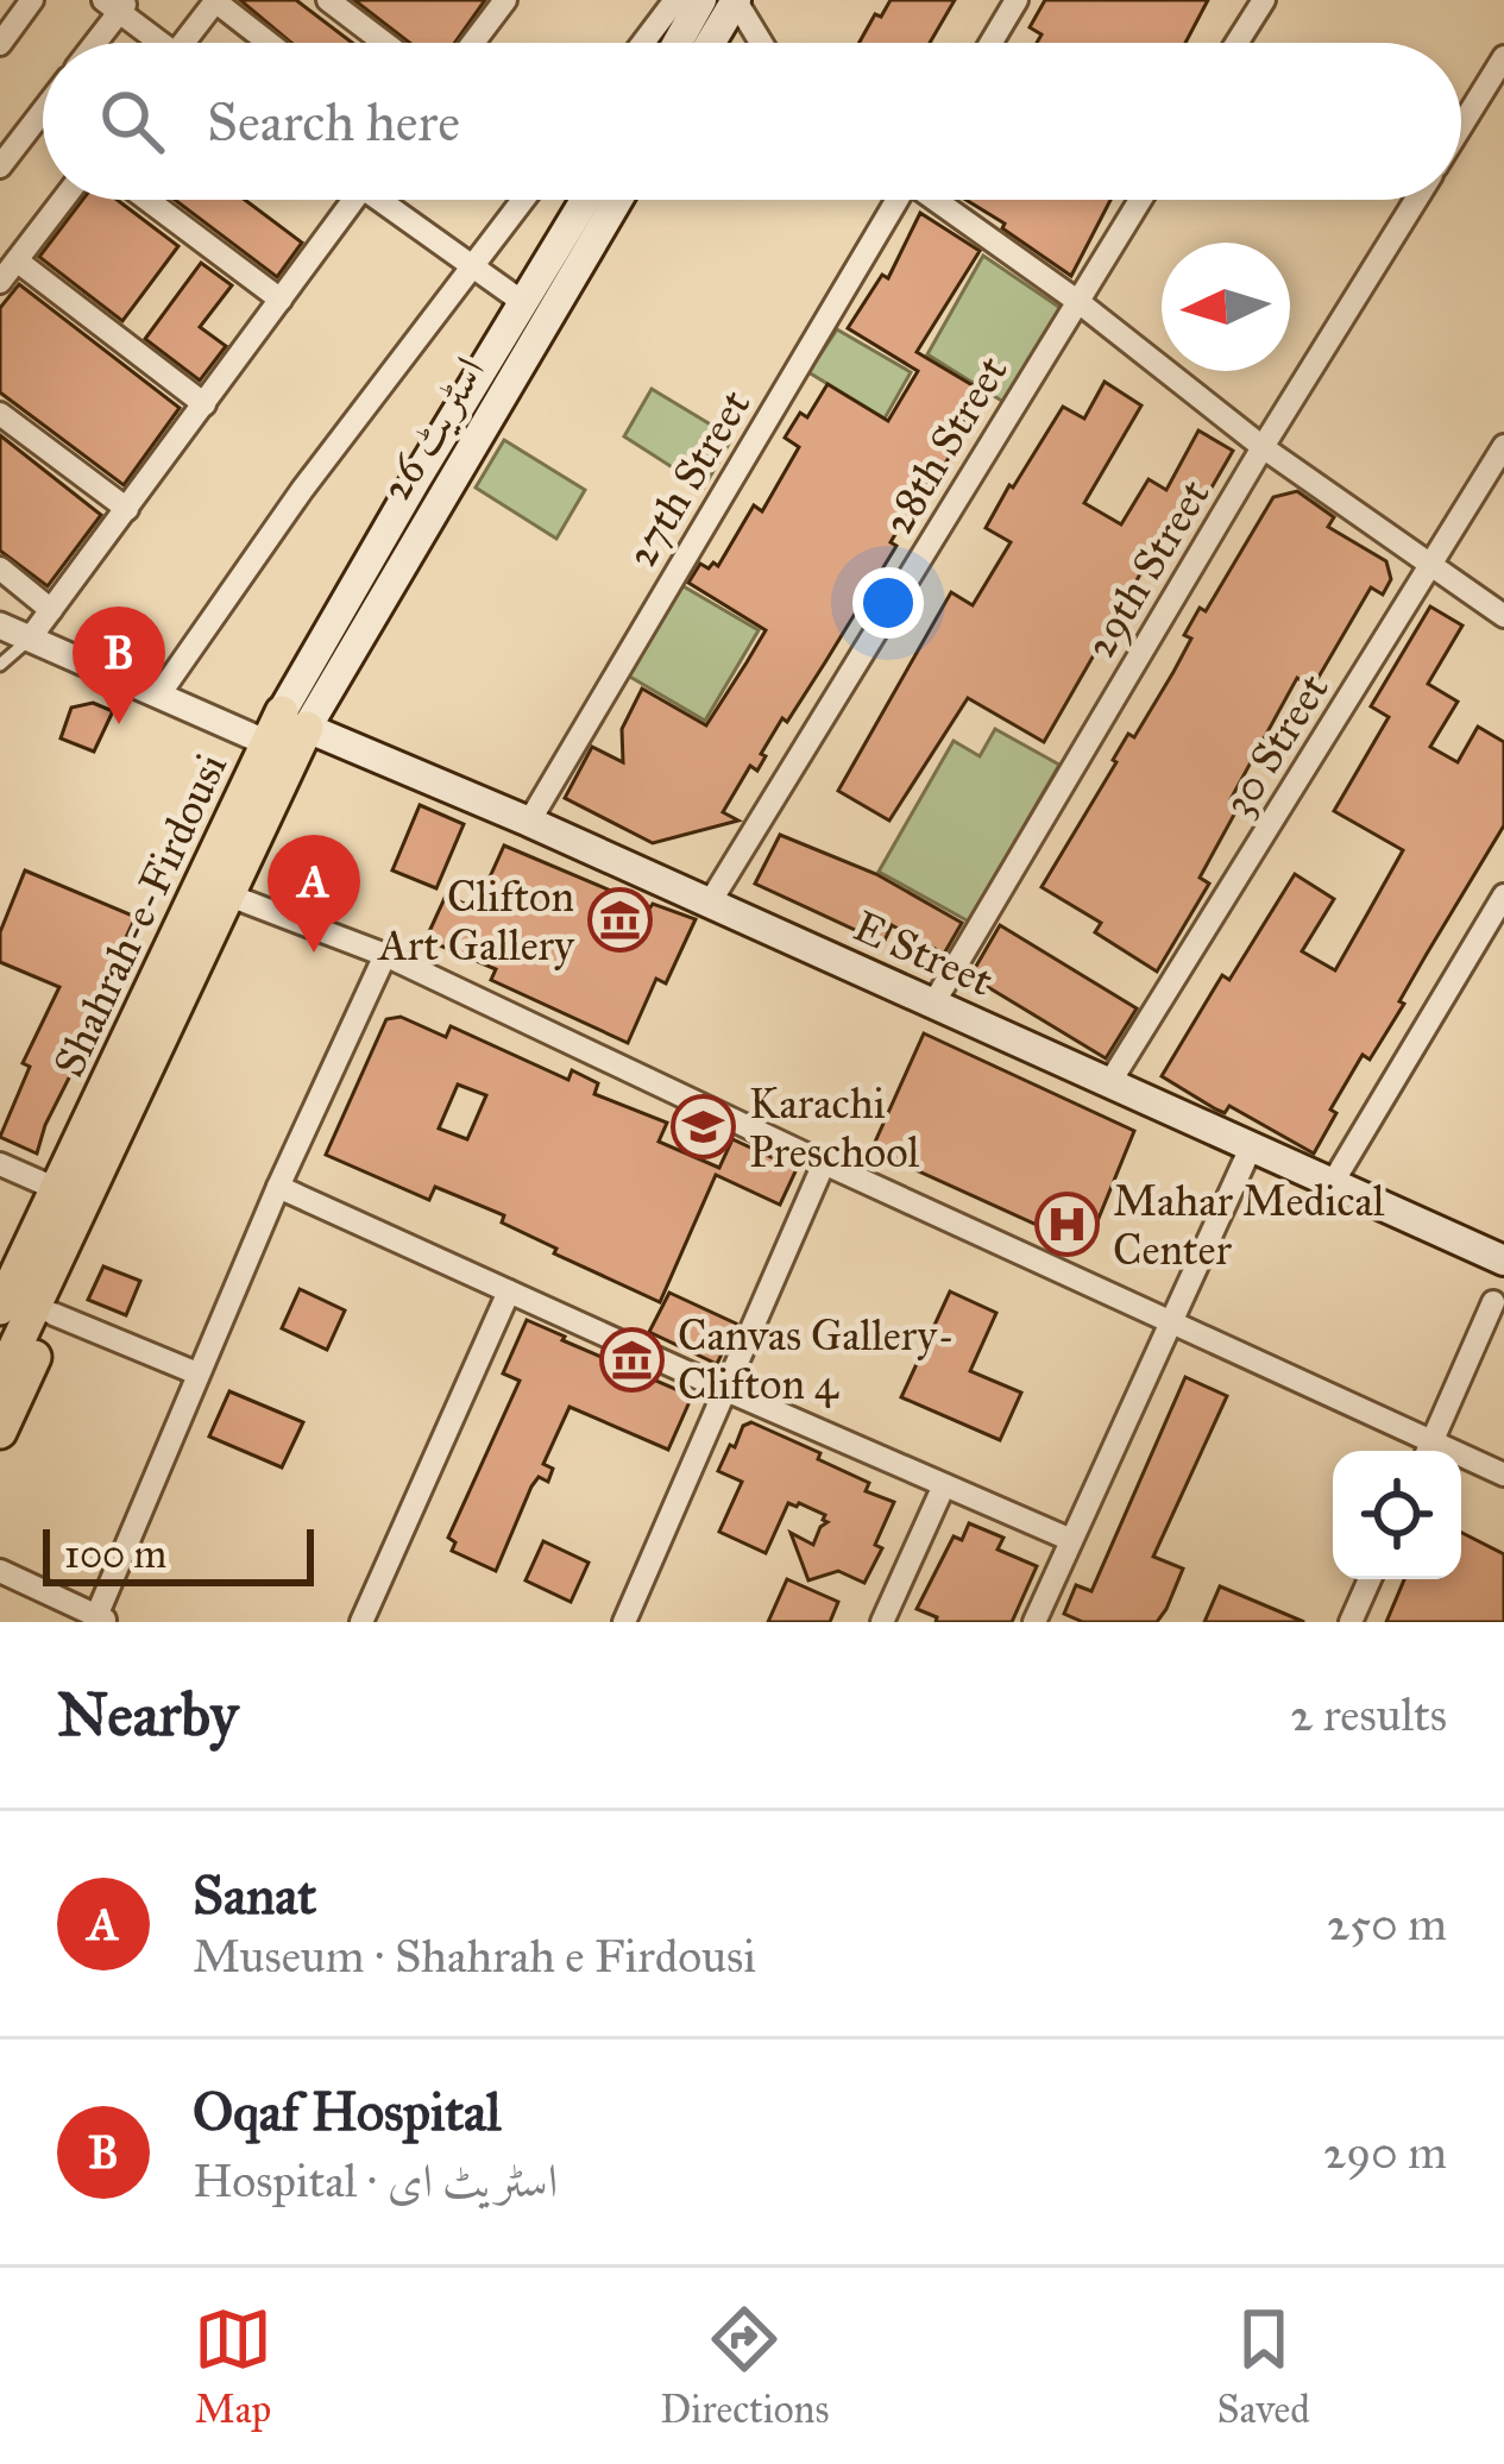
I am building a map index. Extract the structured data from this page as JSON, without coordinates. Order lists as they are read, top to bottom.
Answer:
{
  "streets": {
    "main road": ["اسٹریٹ 26", "Shahrah-e-Firdousi", "E Street"],
    "street": [
      "28th Street",
      "27th Street",
      "29th Street",
      "30 Street"
    ]
  },
  "crossings": [
    ["اسٹریٹ 26", "Shahrah-e-Firdousi"],
    ["اسٹریٹ 26", "E Street"],
    ["28th Street", "E Street"],
    ["27th Street", "E Street"],
    ["29th Street", "E Street"],
    ["30 Street", "E Street"],
    ["Shahrah-e-Firdousi", "E Street"]
  ],
  "places": {
    "museum": ["Clifton Art Gallery", "Canvas Gallery- Clifton 4"],
    "school or university": ["Karachi Preschool"],
    "hospital": ["Mahar Medical Center"]
  },
  "scale_bar": "100 m",
  "north": "left",
  "page": {
    "search": "Search here",
    "pins": ["B", "A"],
    "scale": "100 m",
    "heading": ["Nearby", "2 results"],
    "list": [
      {
        "mark": "A",
        "name": "Sanat",
        "note": "Museum · Shahrah e Firdousi",
        "value": "250 m"
      },
      {
        "mark": "B",
        "name": "Oqaf Hospital",
        "note": "Hospital · اسٹریٹ ای",
        "value": "290 m"
      }
    ],
    "nav": ["Map", "Directions", "Saved"]
  }
}
